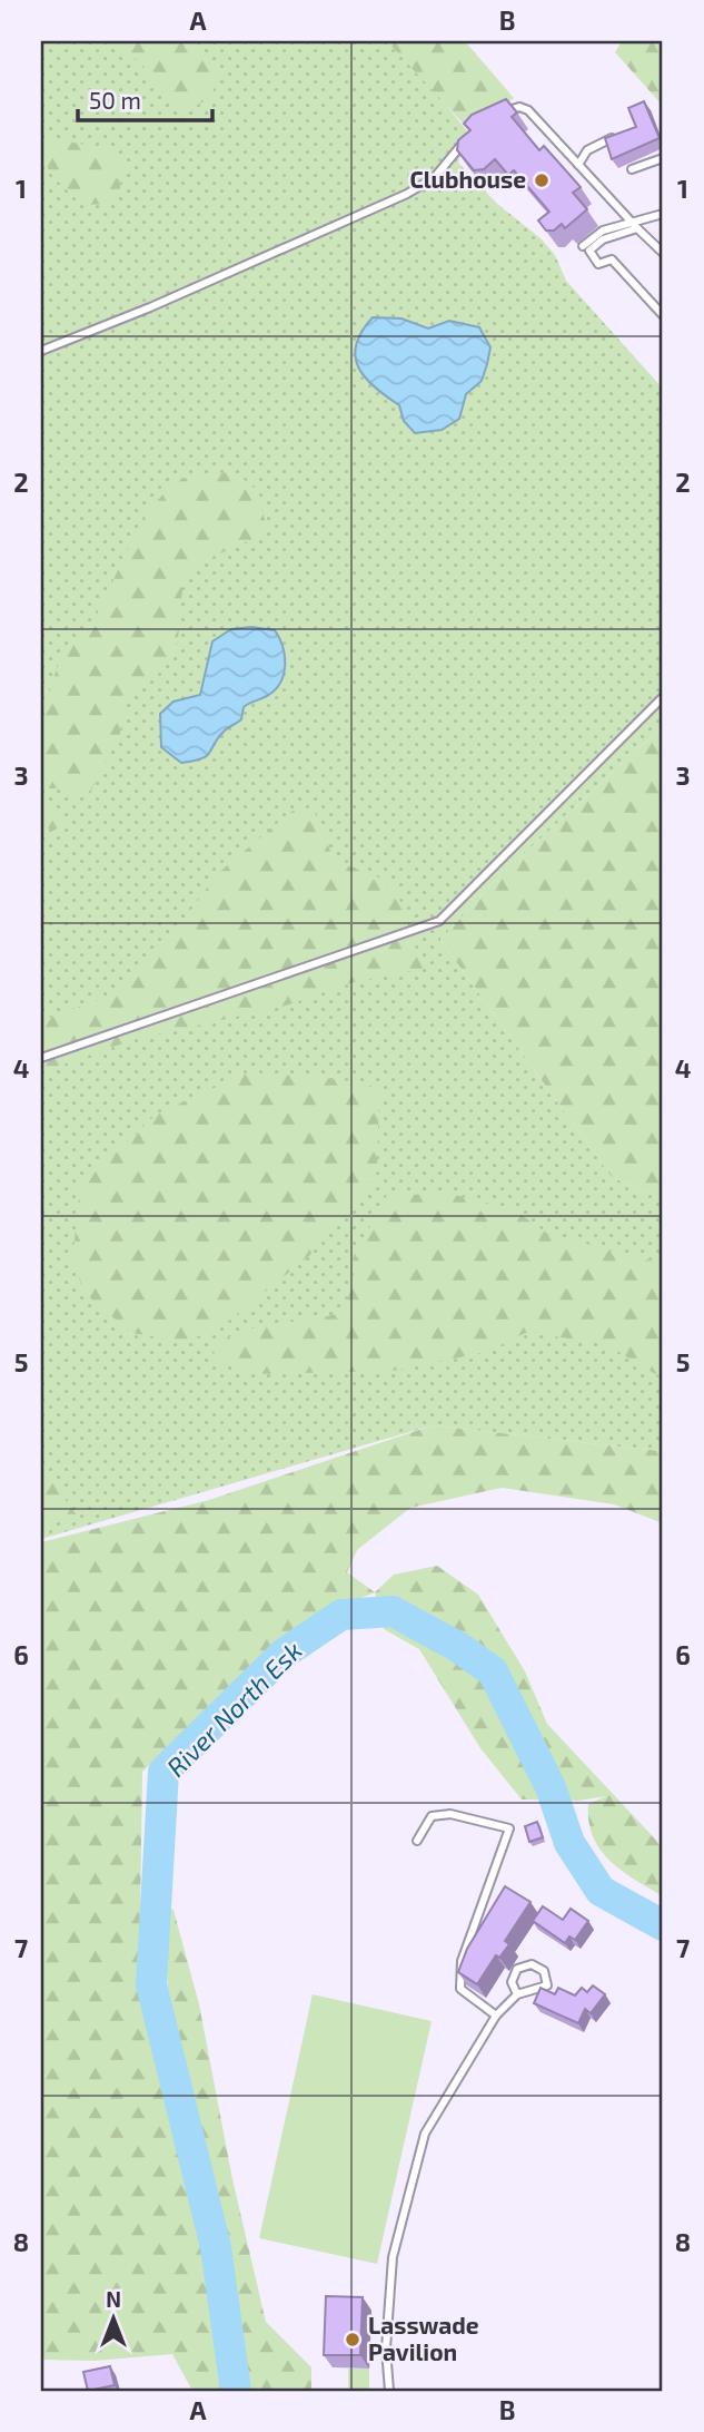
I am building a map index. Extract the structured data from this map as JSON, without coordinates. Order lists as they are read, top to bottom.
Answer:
{
  "water": ["River North Esk"],
  "places": ["Clubhouse", "Lasswade Pavilion"],
  "scale_bar": "50 m",
  "north": "top",
  "grid": {
    "columns": ["A", "B"],
    "rows": [
      "1",
      "2",
      "3",
      "4",
      "5",
      "6",
      "7",
      "8"
    ]
  }
}
